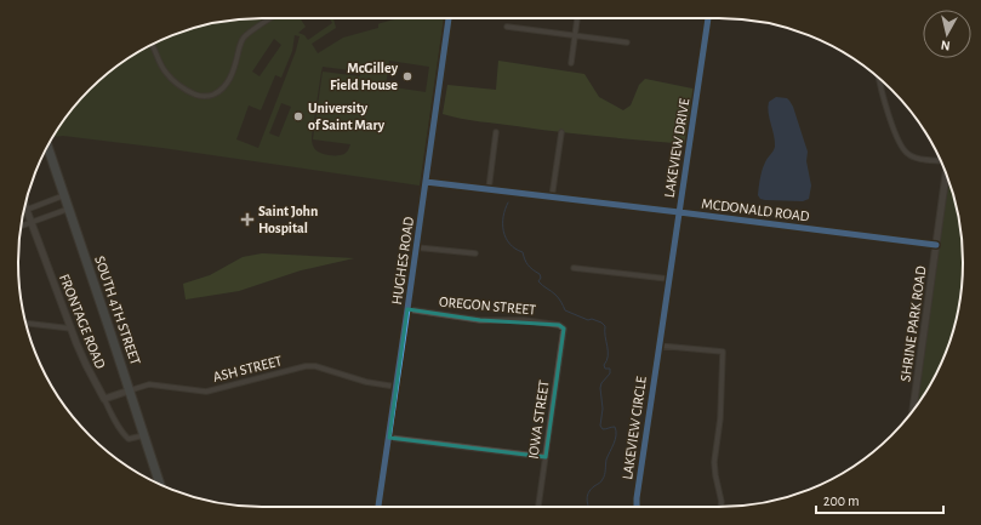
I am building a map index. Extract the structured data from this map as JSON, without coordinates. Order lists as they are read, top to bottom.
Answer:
{
  "streets": {
    "highway": ["SOUTH 4TH STREET"],
    "street": [
      "LAKEVIEW DRIVE",
      "MCDONALD ROAD",
      "HUGHES ROAD",
      "OREGON STREET",
      "FRONTAGE ROAD",
      "SHRINE PARK ROAD",
      "ASH STREET",
      "IOWA STREET",
      "LAKEVIEW CIRCLE"
    ]
  },
  "crossings": [
    ["LAKEVIEW DRIVE", "MCDONALD ROAD"],
    ["LAKEVIEW DRIVE", "LAKEVIEW CIRCLE"],
    ["MCDONALD ROAD", "HUGHES ROAD"],
    ["MCDONALD ROAD", "SHRINE PARK ROAD"],
    ["HUGHES ROAD", "OREGON STREET"],
    ["HUGHES ROAD", "ASH STREET"],
    ["OREGON STREET", "IOWA STREET"],
    ["SOUTH 4TH STREET", "FRONTAGE ROAD"],
    ["SOUTH 4TH STREET", "ASH STREET"],
    ["FRONTAGE ROAD", "ASH STREET"]
  ],
  "places": {
    "other": ["McGilley Field House", "University of Saint Mary"],
    "health": ["Saint John Hospital"]
  },
  "scale_bar": "200 m",
  "north": "bottom"
}
